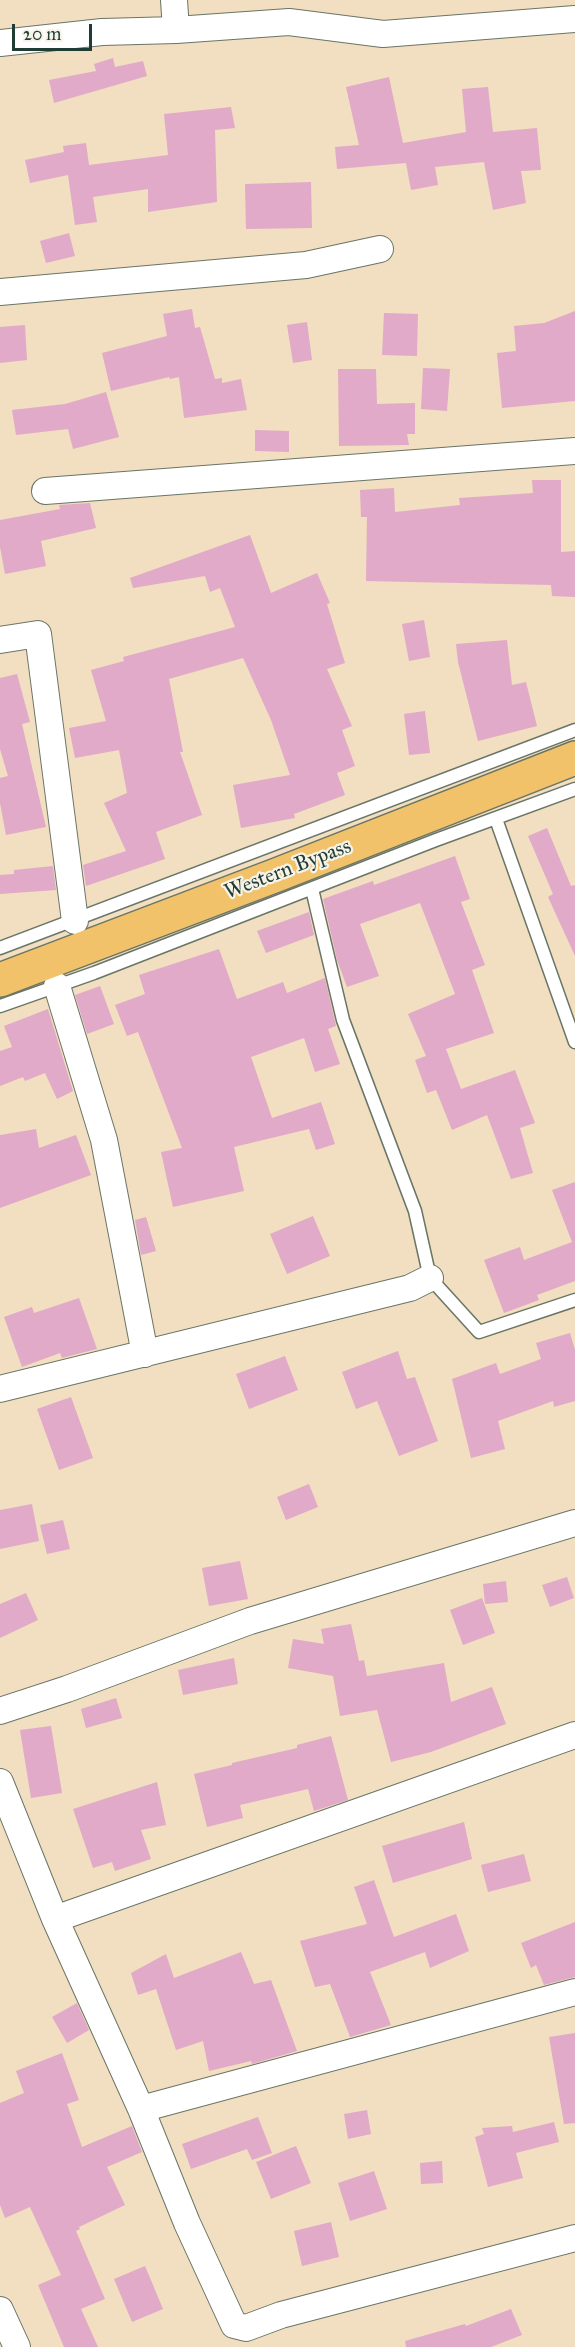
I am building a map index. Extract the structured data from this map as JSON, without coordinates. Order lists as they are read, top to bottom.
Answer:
{
  "streets": {
    "main road": ["Western Bypass"]
  },
  "scale_bar": "20 m"
}
